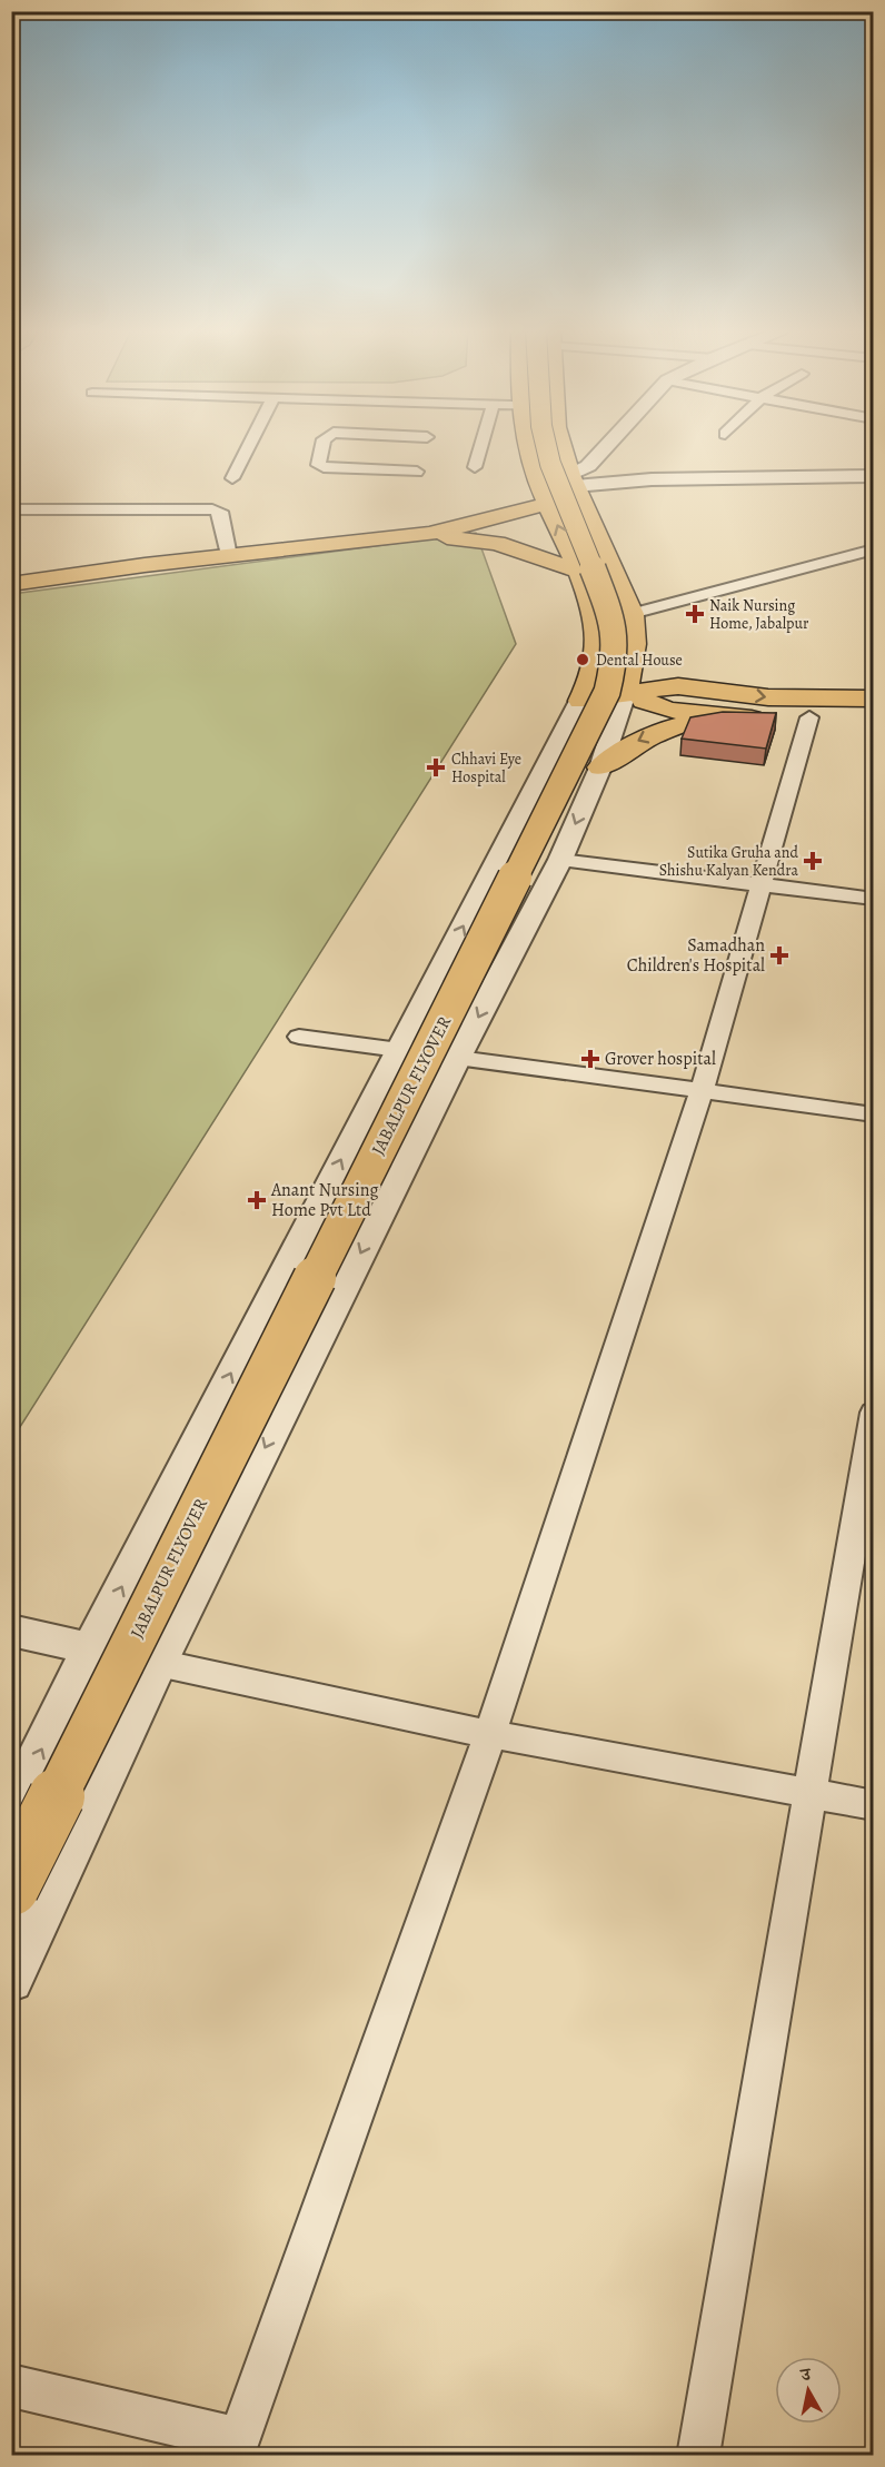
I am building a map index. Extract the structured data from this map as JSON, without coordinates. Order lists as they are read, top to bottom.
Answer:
{
  "streets": {
    "main road": ["JABALPUR FLYOVER"]
  },
  "places": {
    "health": [
      "Naik Nursing Home, Jabalpur",
      "Chhavi Eye Hospital",
      "Sutika Gruha and Shishu Kalyan Kendra",
      "Samadhan Children's Hospital",
      "Grover hospital",
      "Anant Nursing Home Pvt Ltd"
    ],
    "other": ["Dental House"]
  },
  "north": "top"
}
